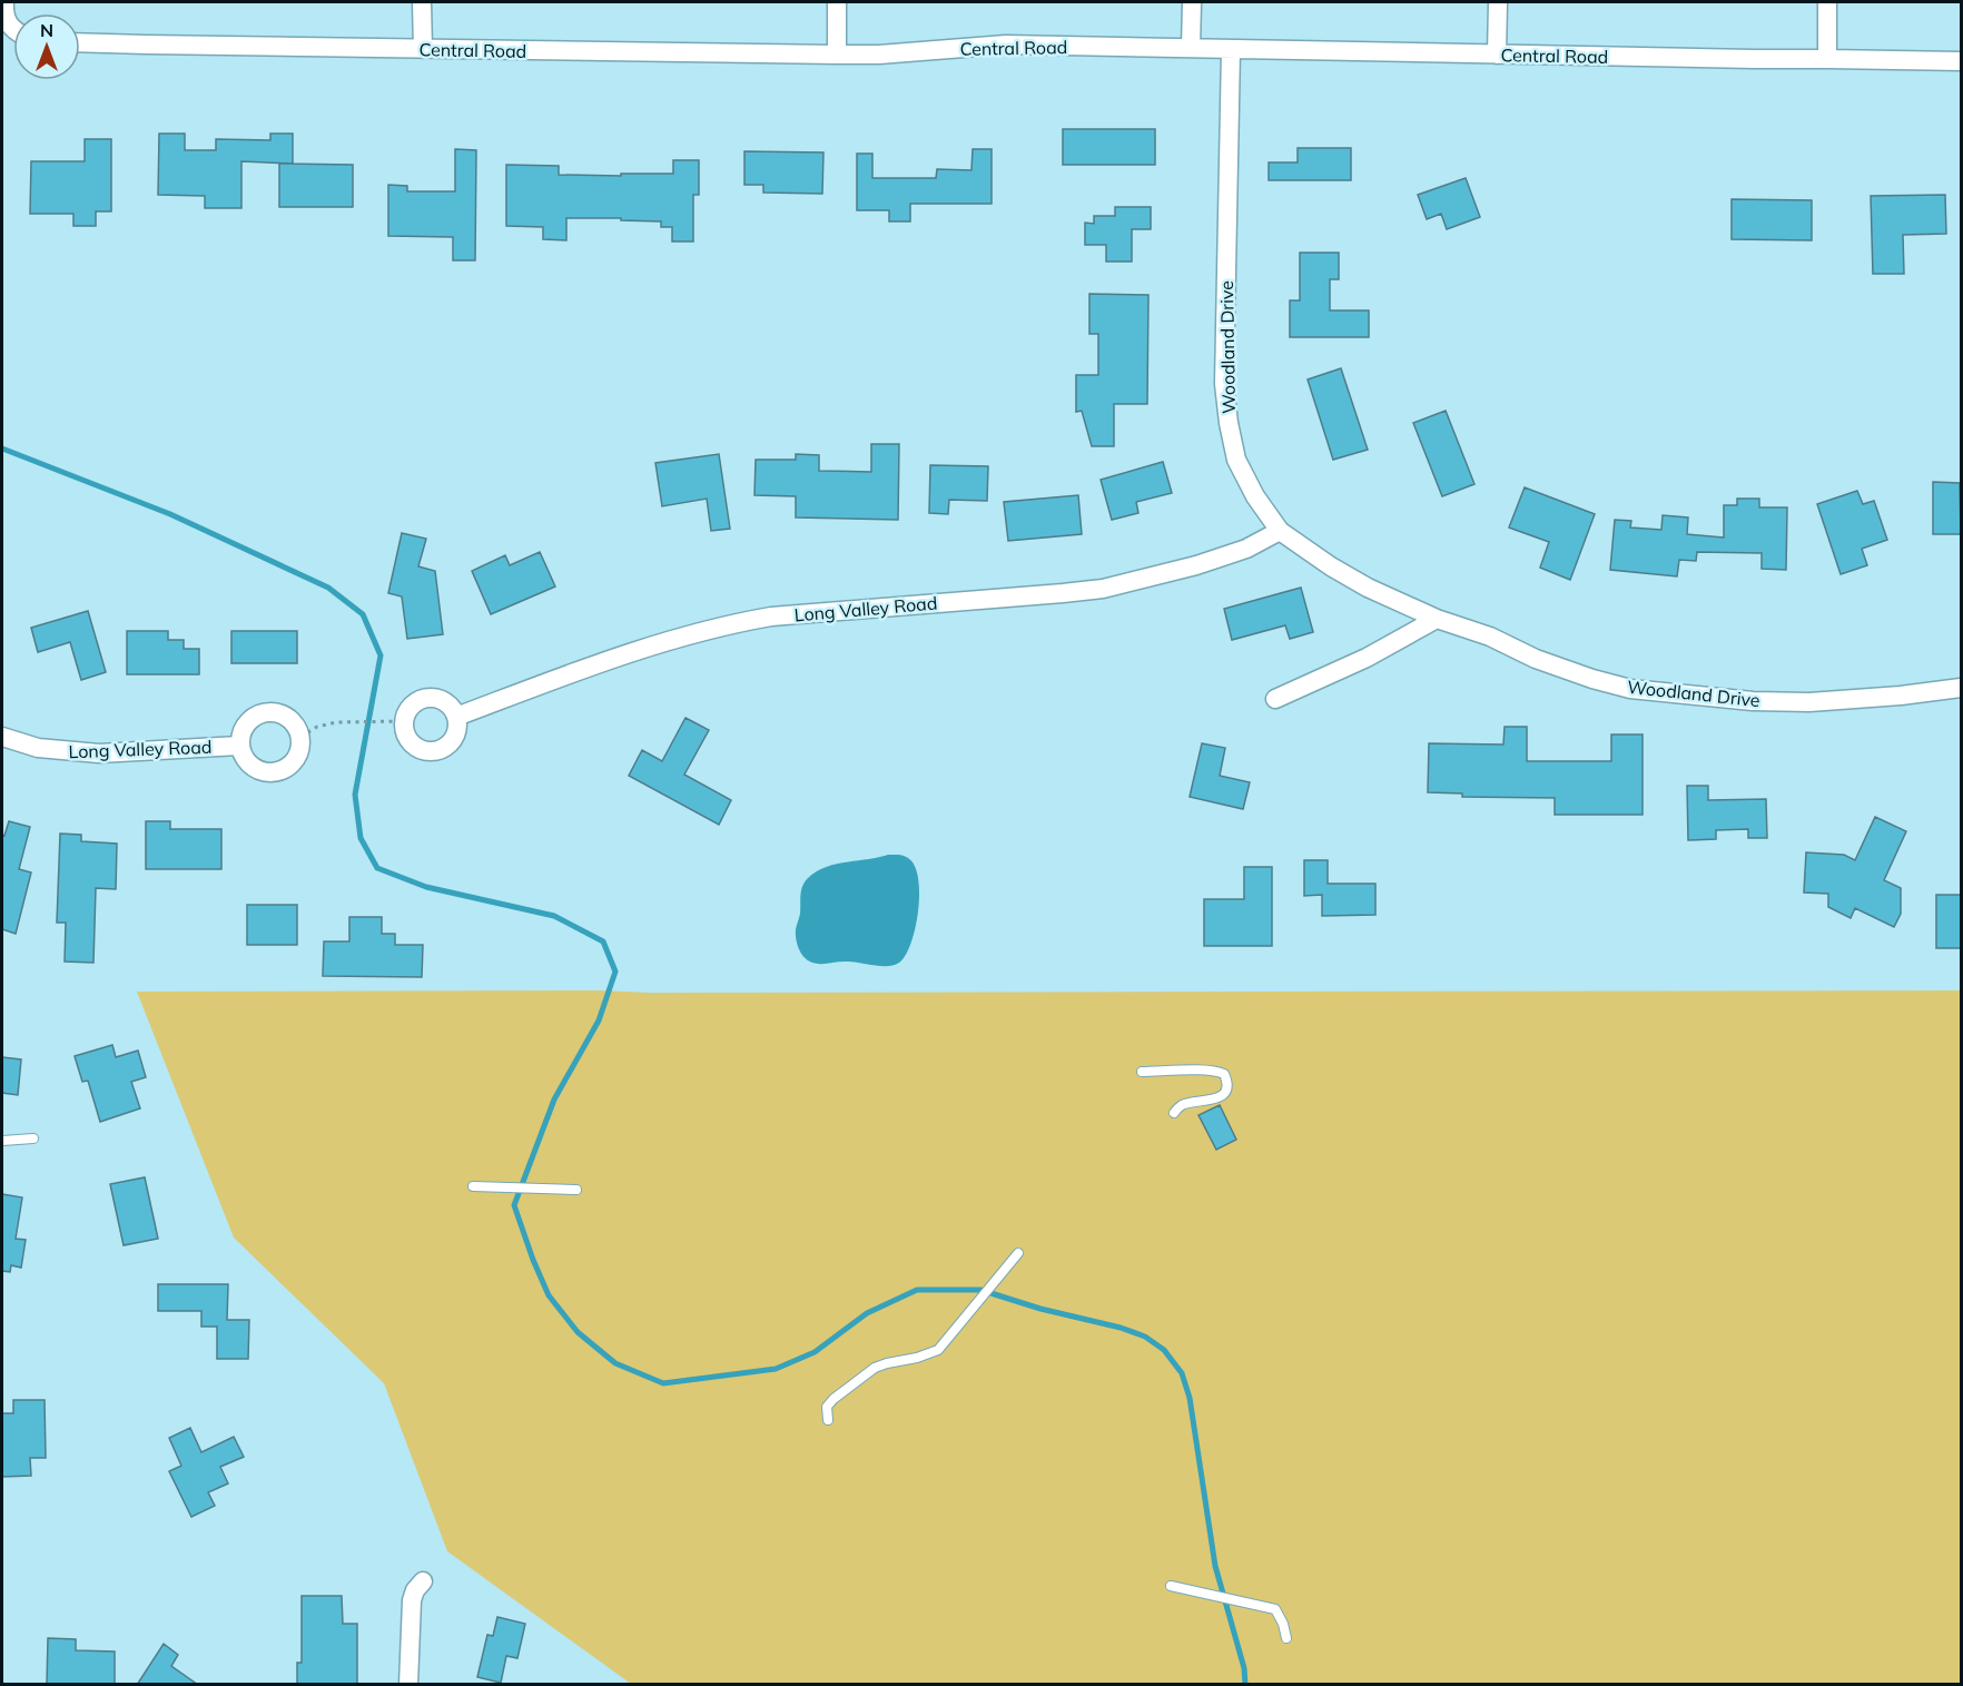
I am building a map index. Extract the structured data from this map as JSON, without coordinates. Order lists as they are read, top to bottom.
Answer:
{
  "streets": {
    "street": ["Central Road", "Woodland Drive", "Long Valley Road"]
  },
  "crossings": [
    ["Central Road", "Woodland Drive"],
    ["Woodland Drive", "Long Valley Road"]
  ],
  "north": "top"
}
